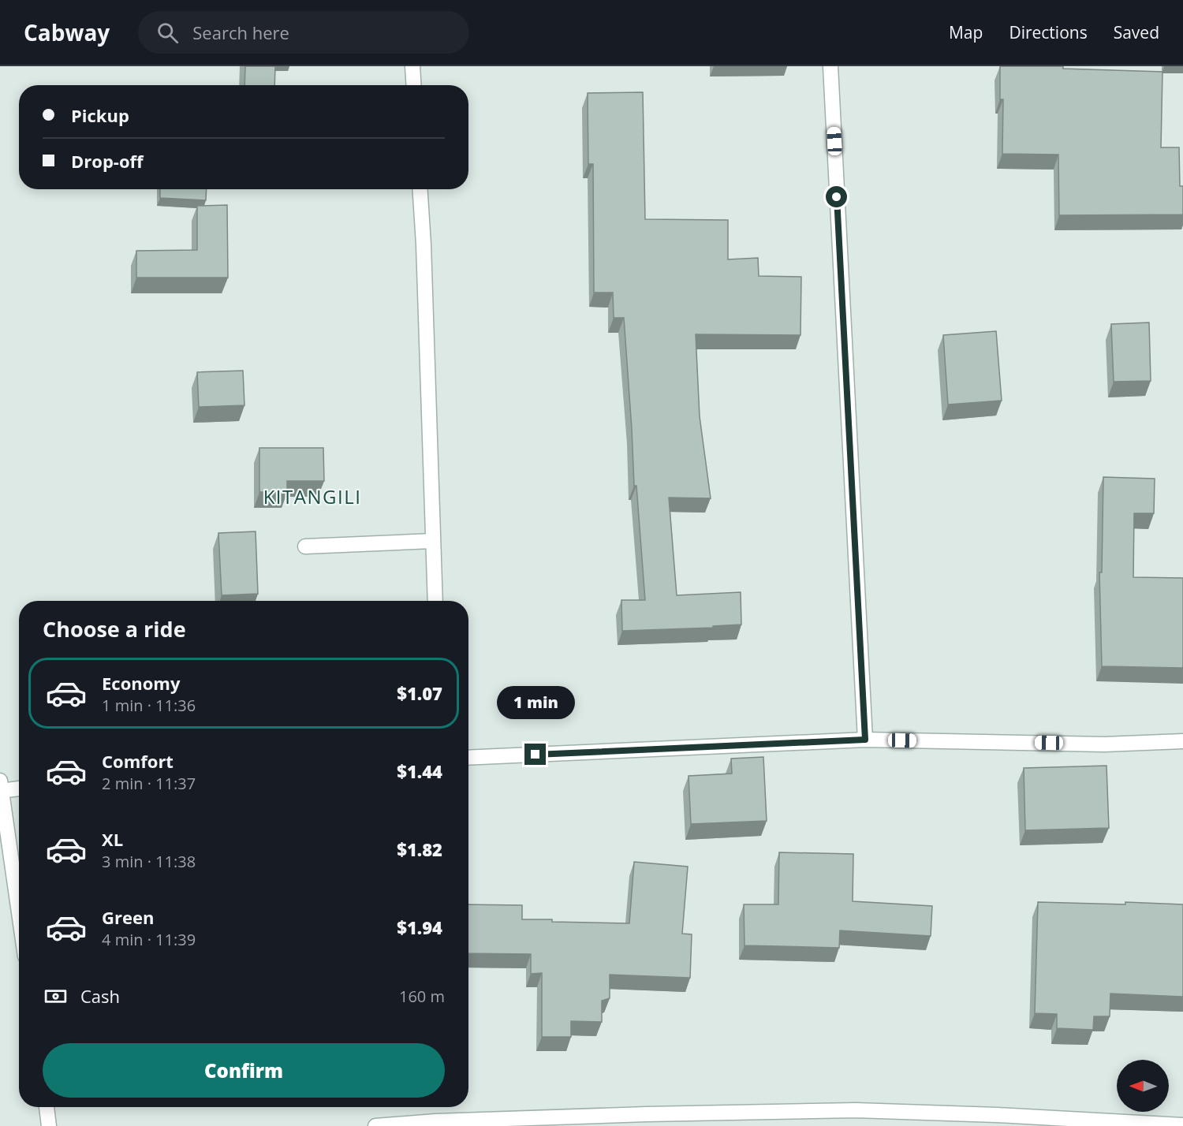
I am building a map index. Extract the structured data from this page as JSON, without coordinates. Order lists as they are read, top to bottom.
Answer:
{
  "districts": ["KITANGILI"],
  "north": "left",
  "page": {
    "header": "Cabway",
    "search": "Search here",
    "nav": ["Map", "Directions", "Saved"],
    "banner": ["Pickup", "Drop-off"],
    "heading": "Choose a ride",
    "list": [
      {
        "name": "Economy",
        "note": "1 min · 11:36",
        "value": "$1.07"
      },
      {
        "name": "Comfort",
        "note": "2 min · 11:37",
        "value": "$1.44"
      },
      {
        "name": "XL",
        "note": "3 min · 11:38",
        "value": "$1.82"
      },
      {
        "name": "Green",
        "note": "4 min · 11:39",
        "value": "$1.94"
      }
    ],
    "bubble": "1 min",
    "pay": ["Cash", "160 m"],
    "buttons": "Confirm"
  }
}
